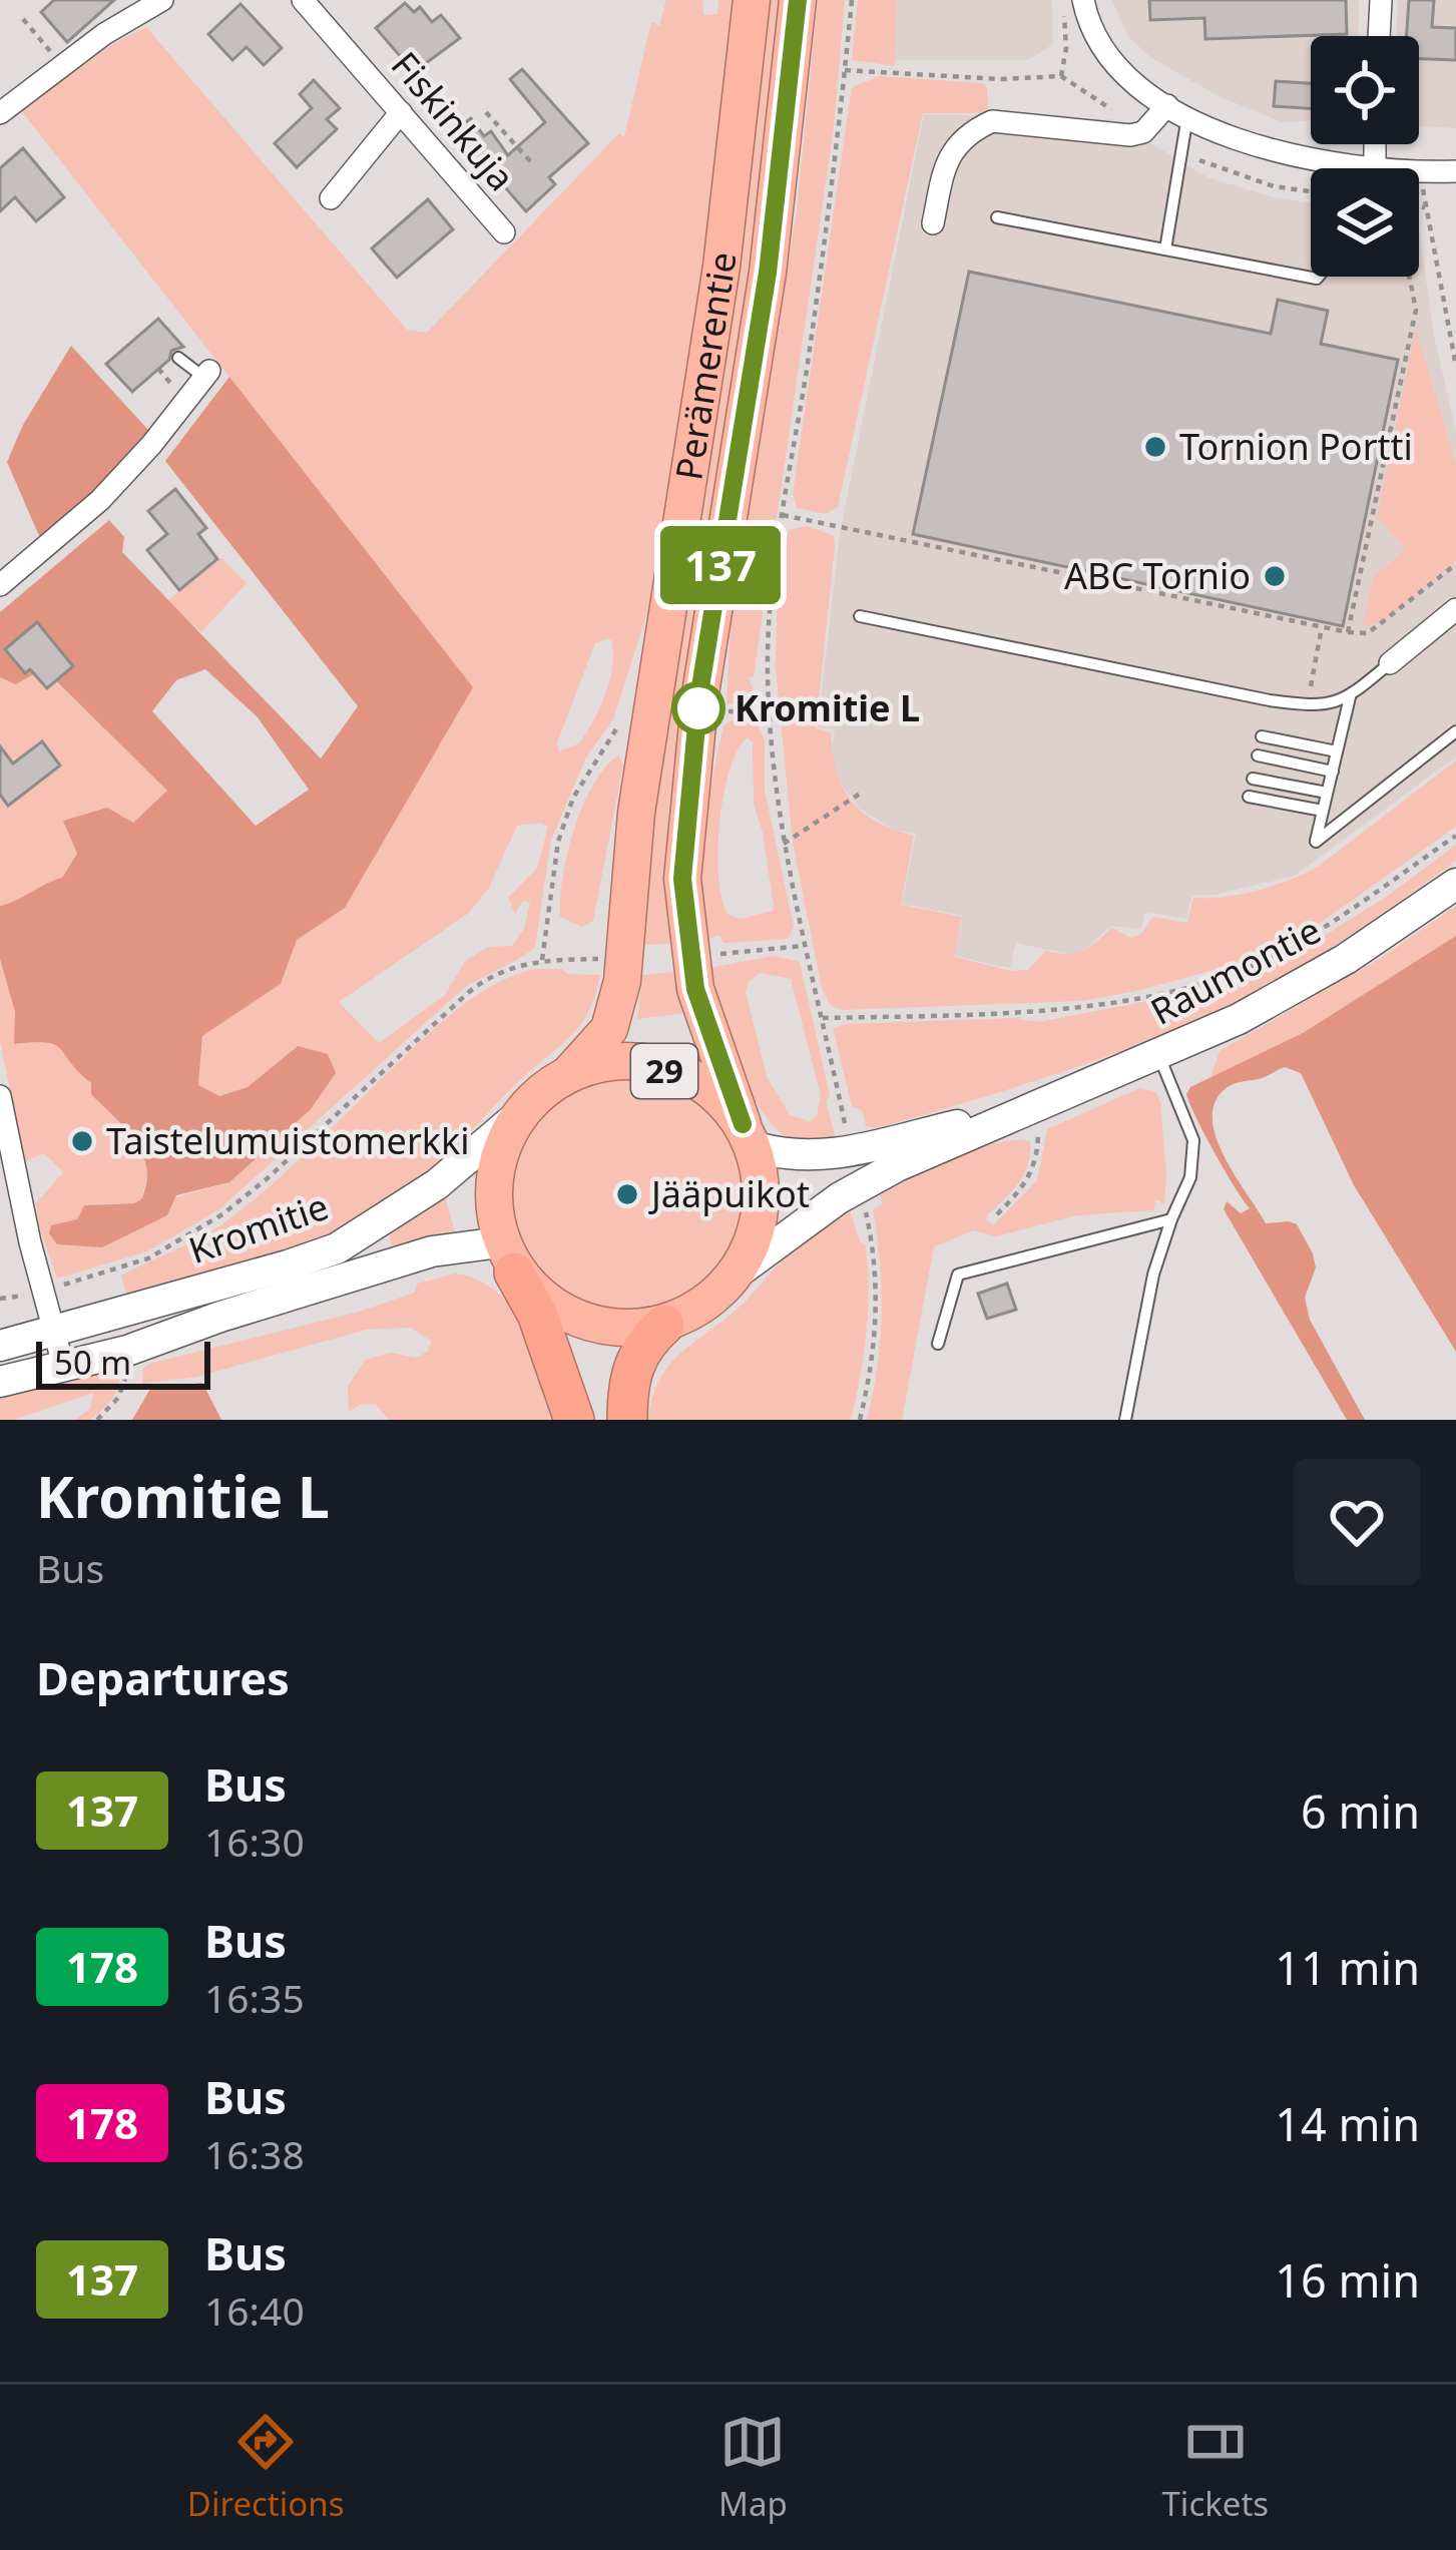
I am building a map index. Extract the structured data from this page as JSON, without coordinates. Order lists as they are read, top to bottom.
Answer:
{
  "streets": {
    "highway": ["Perämerentie", "29"],
    "main road": ["Raumontie", "Kromitie"],
    "street": ["Fiskinkuja"]
  },
  "crossings": [
    ["Perämerentie", "Raumontie"],
    ["Perämerentie", "29"],
    ["Perämerentie", "Kromitie"],
    ["Raumontie", "29"],
    ["Raumontie", "Kromitie"],
    ["29", "Kromitie"]
  ],
  "places": [
    "Tornion Portti",
    "ABC Tornio",
    "Kromitie L",
    "Taistelumuistomerkki",
    "Jääpuikot"
  ],
  "lines": ["bus line 137"],
  "scale_bar": "50 m",
  "page": {
    "on_map": "137",
    "scale": "50 m",
    "heading": [
      ["Kromitie L", "Bus"],
      "Departures"
    ],
    "list": [
      {
        "mark": "137",
        "name": "Bus",
        "note": "16:30",
        "value": "6 min"
      },
      {
        "mark": "178",
        "name": "Bus",
        "note": "16:35",
        "value": "11 min"
      },
      {
        "mark": "178",
        "name": "Bus",
        "note": "16:38",
        "value": "14 min"
      },
      {
        "mark": "137",
        "name": "Bus",
        "note": "16:40",
        "value": "16 min"
      }
    ],
    "tabs": ["Directions", "Map", "Tickets"]
  }
}
